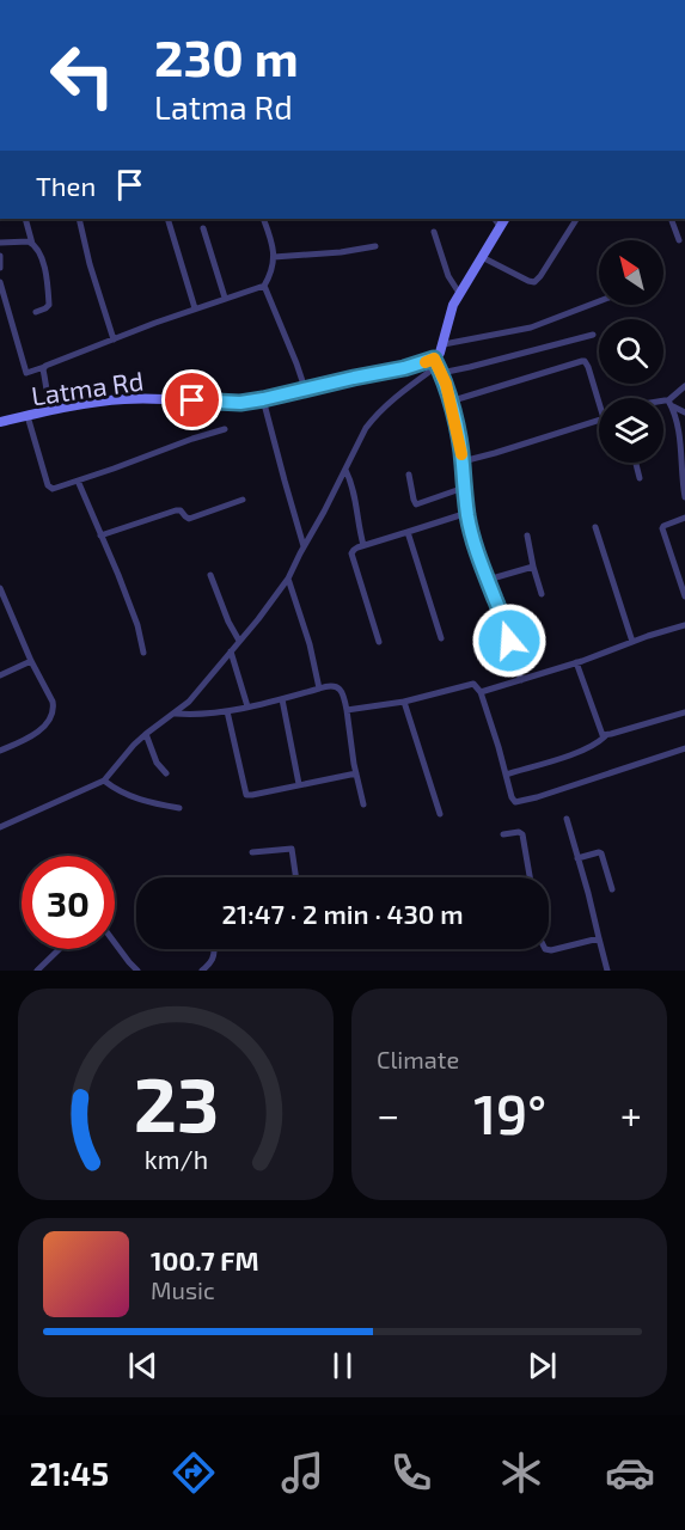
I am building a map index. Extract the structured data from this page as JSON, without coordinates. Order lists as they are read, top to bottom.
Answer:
{
  "streets": {
    "street": ["Latma Rd"]
  },
  "north": "top left",
  "page": {
    "turn": ["230 m", "Latma Rd"],
    "then": "Then",
    "limit": "30",
    "trip": "21:47 · 2 min · 430 m",
    "tile": "Climate",
    "heat": ["−", "19°", "+"],
    "song": ["100.7 FM", "Music"],
    "tabs": "21:45",
    "gauge": ["23", "km/h"]
  }
}
